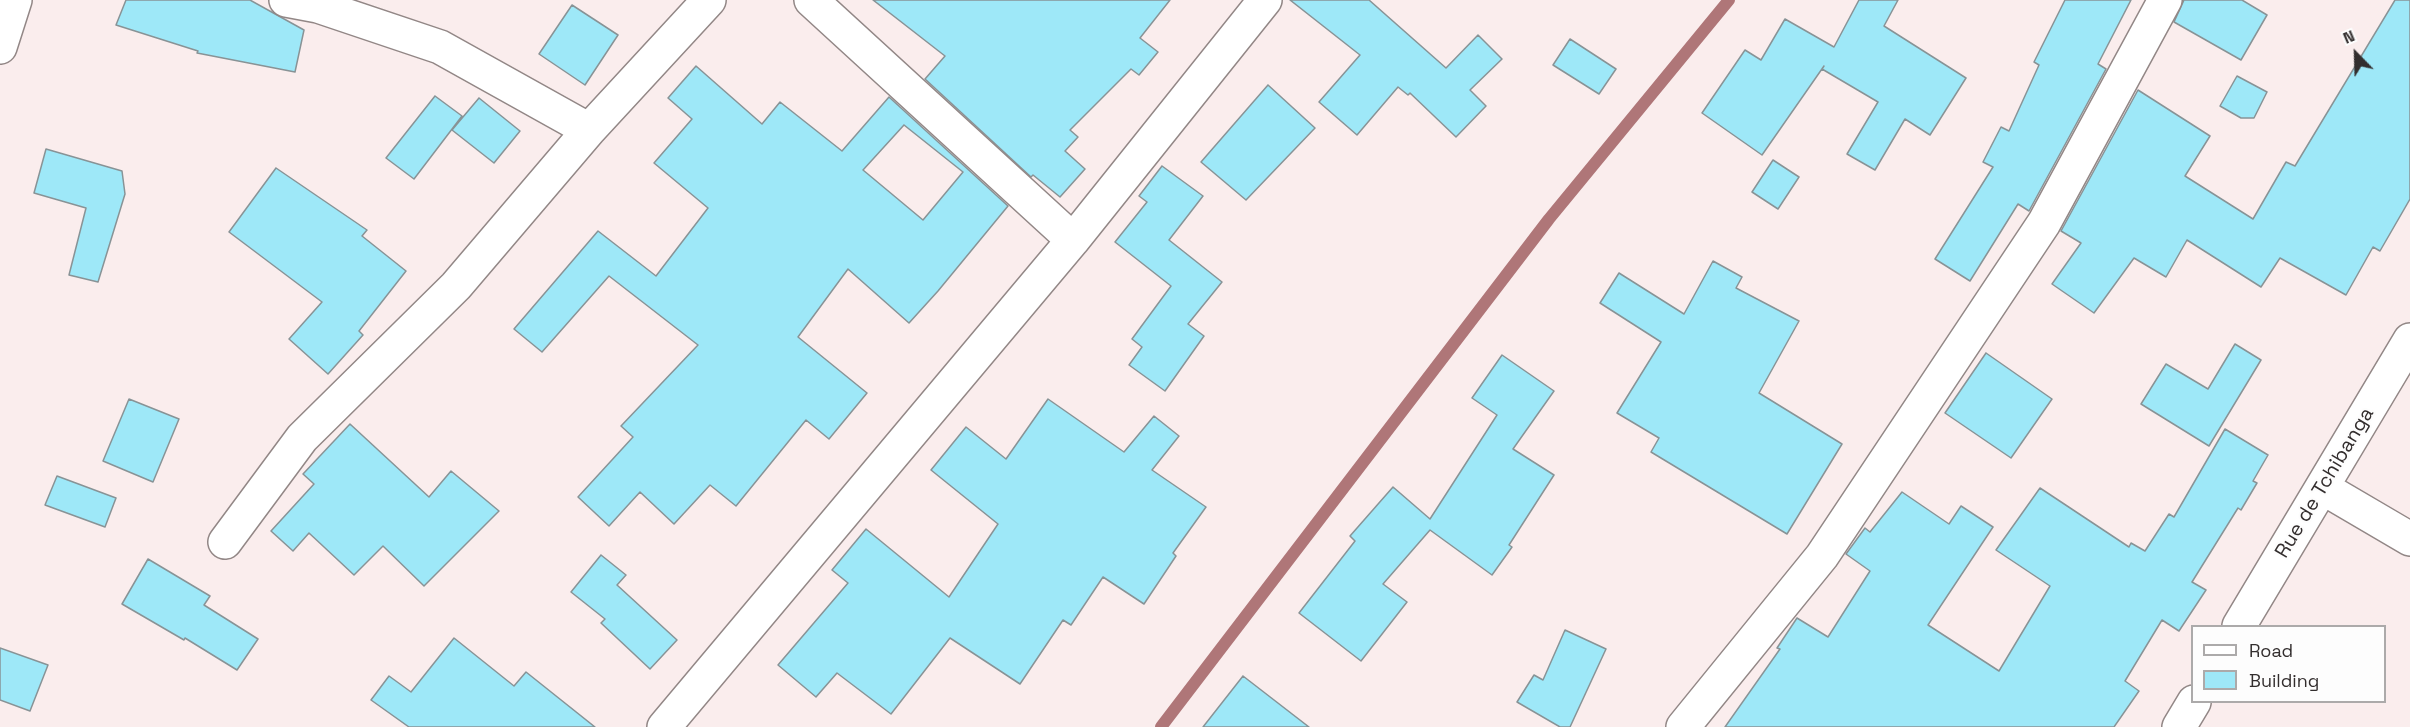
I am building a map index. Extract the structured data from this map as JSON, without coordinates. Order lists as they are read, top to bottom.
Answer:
{
  "streets": {
    "street": ["Rue de Tchibanga"]
  },
  "legend": ["Road", "Building"],
  "north": "top left"
}
